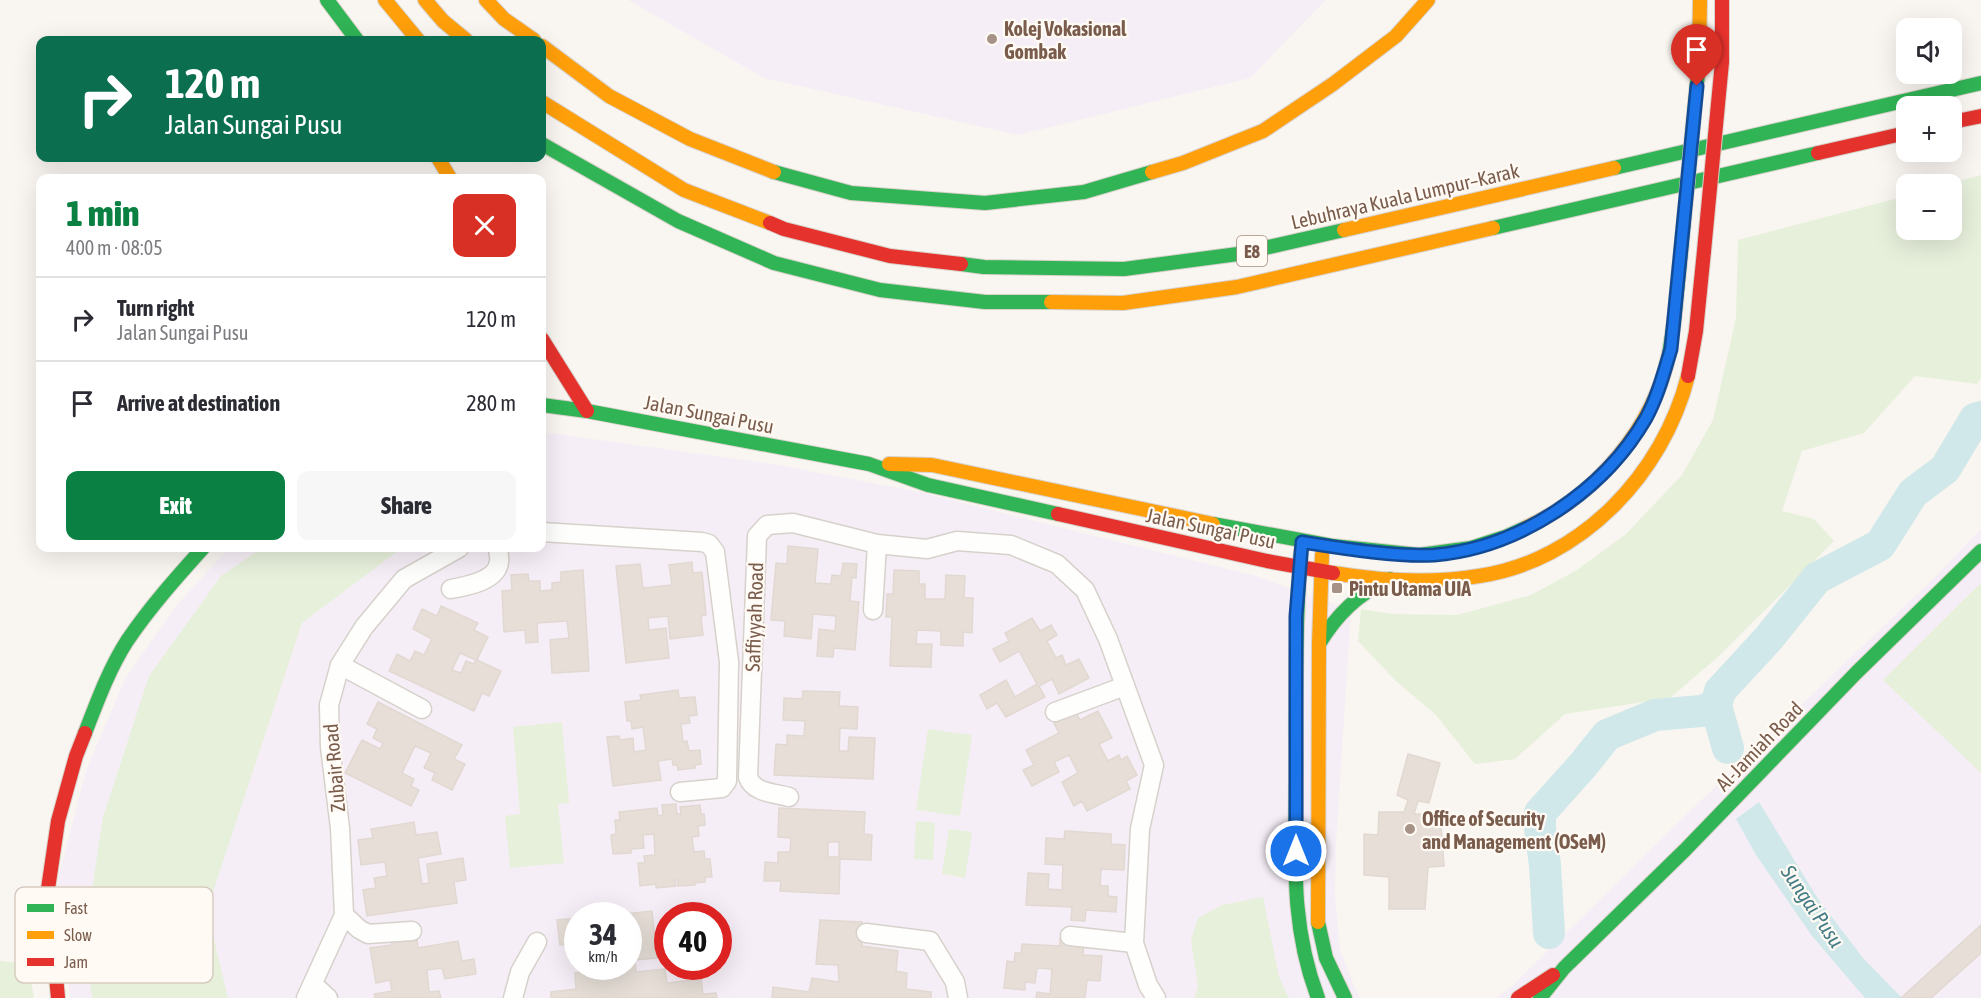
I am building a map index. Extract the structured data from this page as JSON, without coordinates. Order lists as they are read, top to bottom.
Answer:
{
  "streets": {
    "main road": [
      "Lebuhraya Kuala Lumpur–Karak",
      "E8",
      "Jalan Sungai Pusu",
      "Al-Jamiah Road"
    ],
    "street": ["Saffiyyah Road", "Zubair Road"]
  },
  "water": ["Sungai Pusu"],
  "places": {
    "other": ["Kolej Vokasional Gombak", "Office of Security and Management (OSeM)"],
    "transit": ["Pintu Utama UIA"]
  },
  "legend": ["Fast", "Slow", "Jam"],
  "page": {
    "map_buttons": ["+", "−"],
    "turn": ["120 m", "Jalan Sungai Pusu"],
    "heading": ["1 min", "400 m · 08:05"],
    "list": [
      {
        "name": "Turn right",
        "note": "Jalan Sungai Pusu",
        "value": "120 m"
      },
      {
        "name": "Arrive at destination",
        "value": "280 m"
      }
    ],
    "buttons": ["Exit", "Share"],
    "speed": "34 km/h",
    "limit": "40"
  }
}
